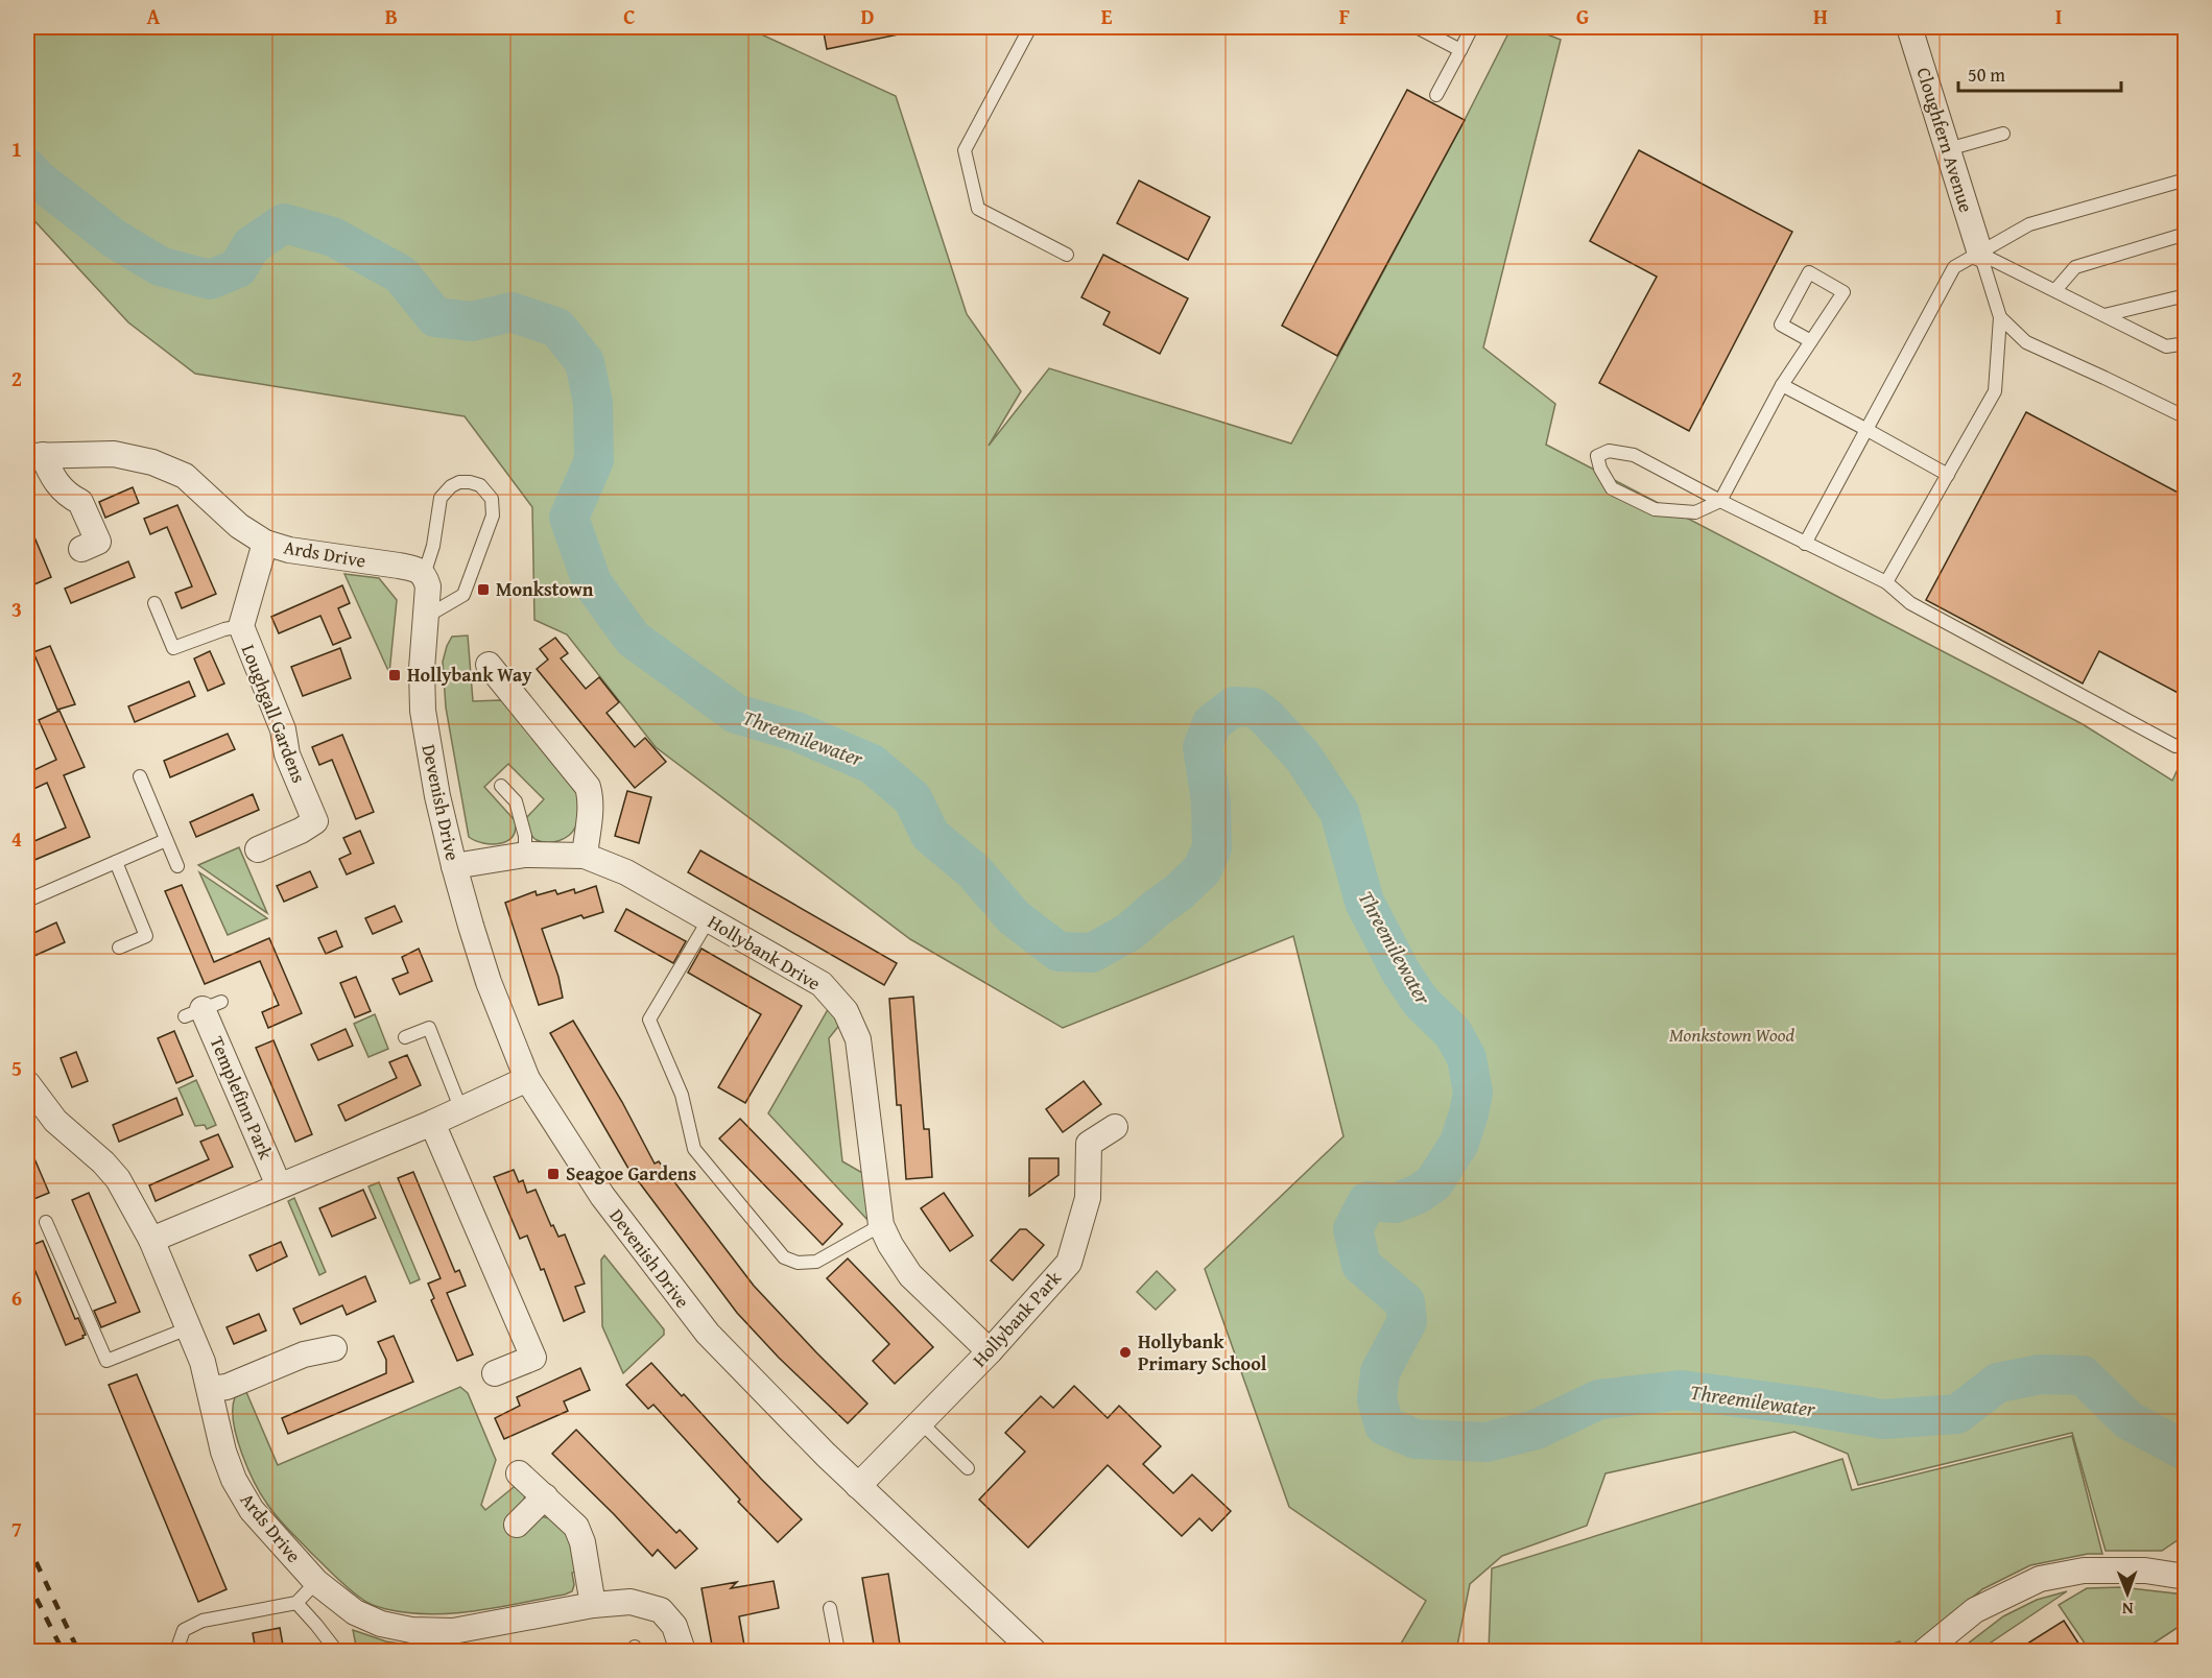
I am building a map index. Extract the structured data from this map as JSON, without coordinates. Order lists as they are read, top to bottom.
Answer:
{
  "streets": {
    "street": [
      "Cloughfern Avenue",
      "Ards Drive",
      "Loughgall Gardens",
      "Devenish Drive",
      "Hollybank Drive",
      "Templefinn Park",
      "Hollybank Park"
    ]
  },
  "crossings": [
    ["Ards Drive", "Loughgall Gardens"],
    ["Ards Drive", "Devenish Drive"],
    ["Devenish Drive", "Hollybank Drive"],
    ["Devenish Drive", "Hollybank Park"],
    ["Hollybank Drive", "Hollybank Park"]
  ],
  "water": ["Threemilewater"],
  "parks": ["Monkstown Wood"],
  "places": {
    "transit": ["Monkstown", "Hollybank Way", "Seagoe Gardens"],
    "other": ["Hollybank Primary School"]
  },
  "scale_bar": "50 m",
  "north": "bottom",
  "grid": {
    "columns": [
      "A",
      "B",
      "C",
      "D",
      "E",
      "F",
      "G",
      "H",
      "I"
    ],
    "rows": [
      "1",
      "2",
      "3",
      "4",
      "5",
      "6",
      "7"
    ]
  }
}
